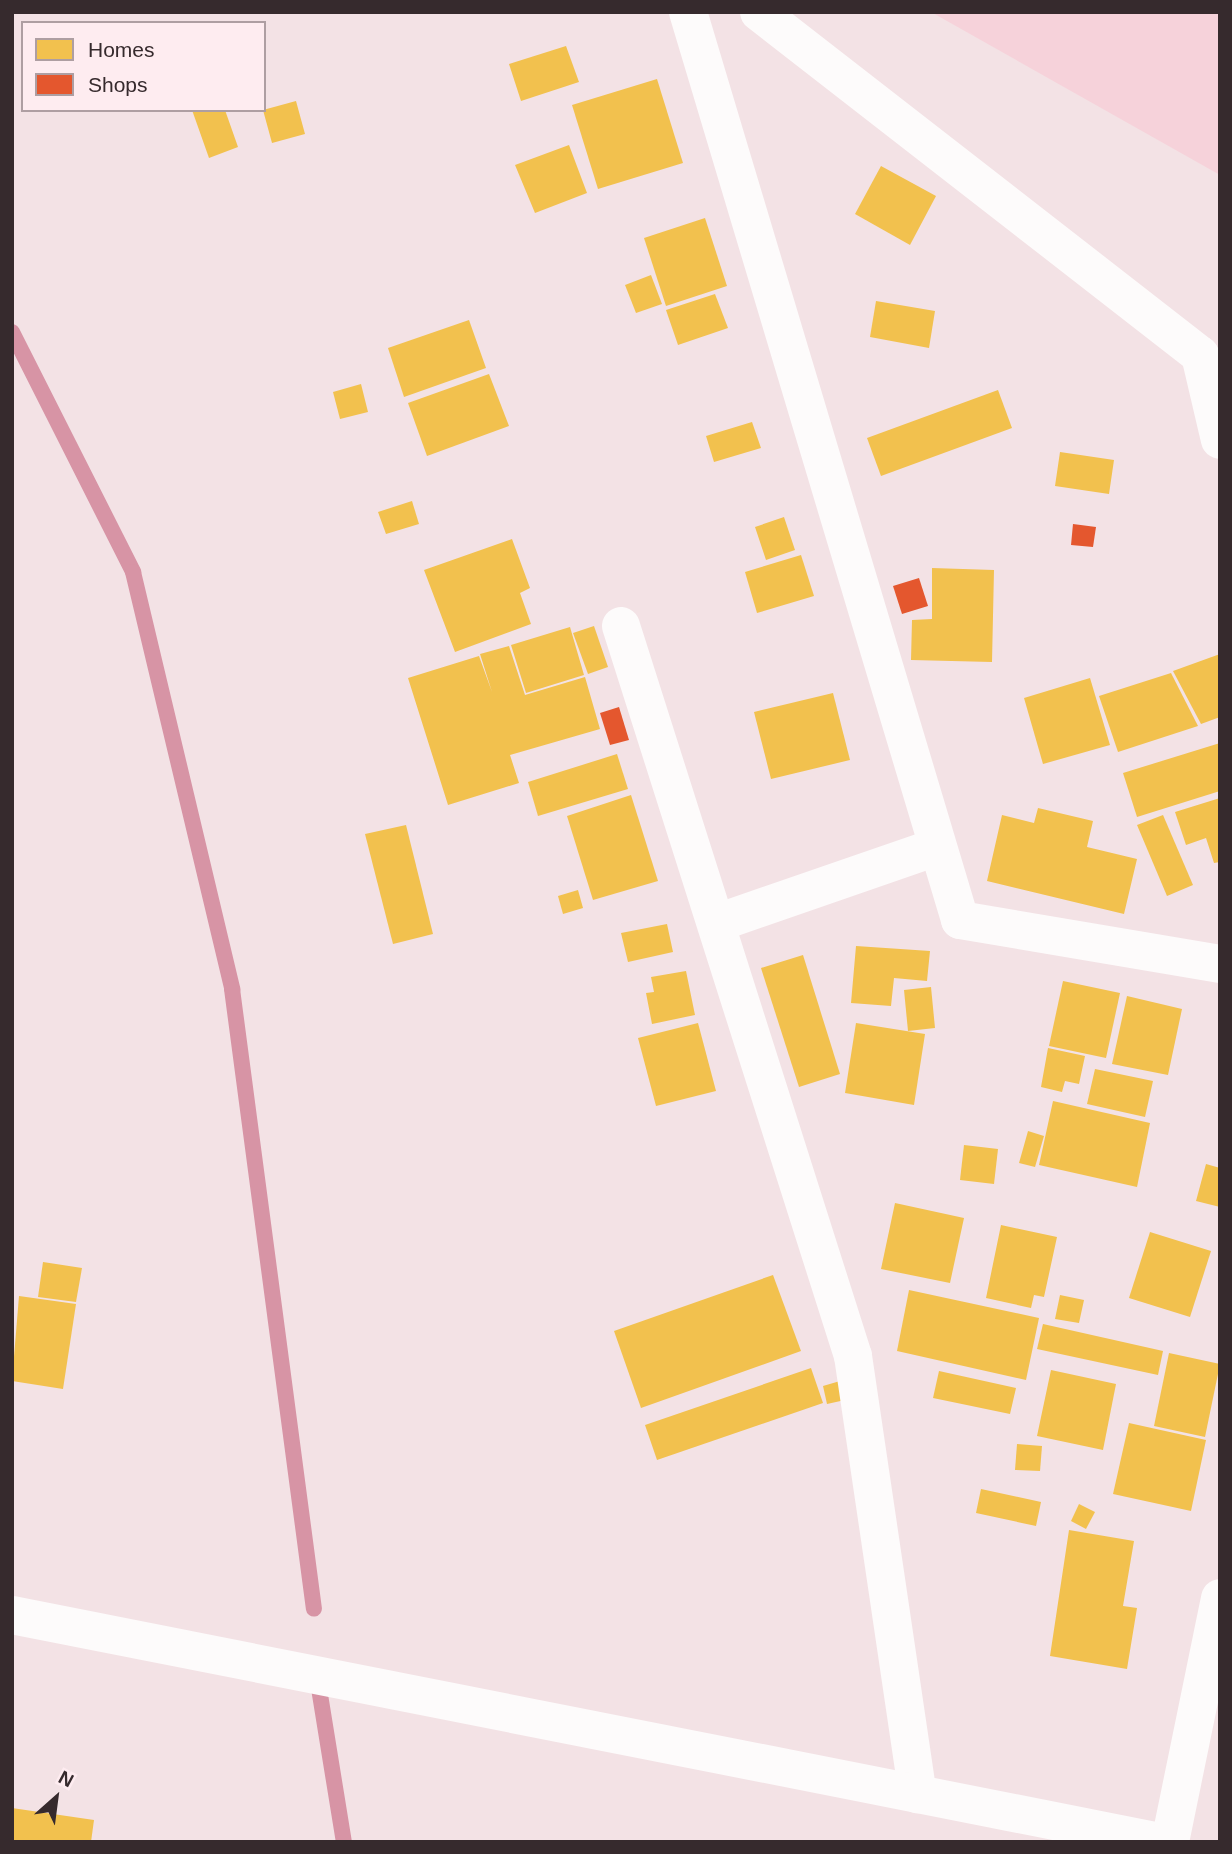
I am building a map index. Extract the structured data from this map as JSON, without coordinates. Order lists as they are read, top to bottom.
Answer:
{
  "legend": ["Homes", "Shops"],
  "north": "top right"
}
